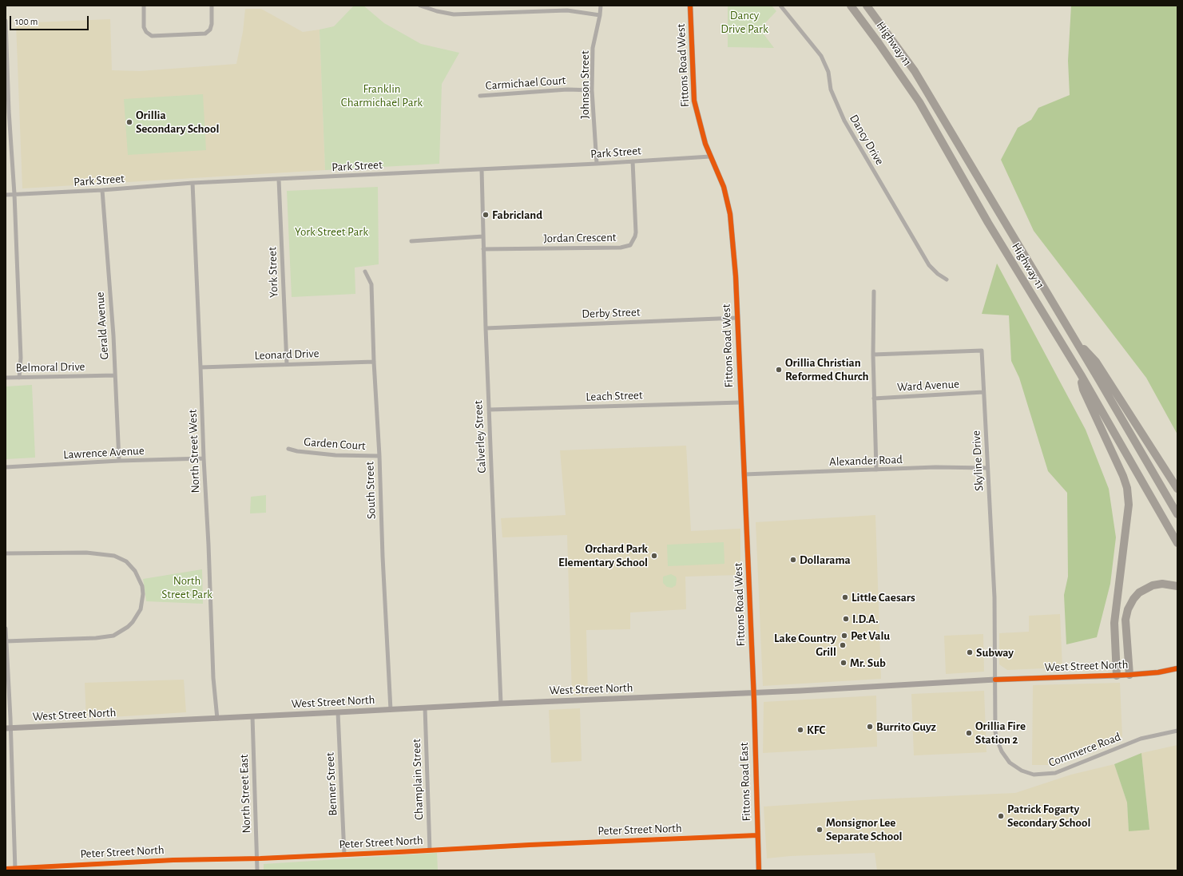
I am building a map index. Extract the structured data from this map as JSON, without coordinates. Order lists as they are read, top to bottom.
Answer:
{
  "streets": {
    "highway": ["Highway 11"],
    "main road": ["Fittons Road West", "West Street North", "Fittons Road East"],
    "street": [
      "Carmichael Court",
      "Johnson Street",
      "Dancy Drive",
      "Park Street",
      "Jordan Crescent",
      "York Street",
      "Derby Street",
      "Gerald Avenue",
      "Leonard Drive",
      "Belmoral Drive",
      "Ward Avenue",
      "Leach Street",
      "Calverley Street",
      "Garden Court",
      "North Street West",
      "Lawrence Avenue",
      "Alexander Road",
      "Skyline Drive",
      "South Street",
      "Commerce Road",
      "Champlain Street",
      "Benner Street",
      "North Street East",
      "Peter Street North"
    ]
  },
  "crossings": [
    ["Fittons Road West", "Park Street"],
    ["Fittons Road West", "Derby Street"],
    ["Fittons Road West", "Leach Street"],
    ["Fittons Road West", "Alexander Road"],
    ["Fittons Road West", "West Street North"],
    ["Fittons Road West", "Fittons Road East"],
    ["Carmichael Court", "Johnson Street"],
    ["Johnson Street", "Park Street"],
    ["Park Street", "Jordan Crescent"],
    ["Park Street", "York Street"],
    ["Park Street", "Gerald Avenue"],
    ["Park Street", "Calverley Street"],
    ["Park Street", "North Street West"],
    ["Jordan Crescent", "Calverley Street"],
    ["York Street", "Leonard Drive"],
    ["Derby Street", "Calverley Street"],
    ["Gerald Avenue", "Belmoral Drive"],
    ["Gerald Avenue", "Lawrence Avenue"],
    ["Leonard Drive", "North Street West"],
    ["Leonard Drive", "South Street"],
    ["Ward Avenue", "Skyline Drive"],
    ["Leach Street", "Calverley Street"],
    ["Calverley Street", "West Street North"],
    ["Garden Court", "South Street"],
    ["North Street West", "Lawrence Avenue"],
    ["North Street West", "West Street North"],
    ["Alexander Road", "Skyline Drive"],
    ["Skyline Drive", "West Street North"],
    ["Skyline Drive", "Commerce Road"],
    ["South Street", "West Street North"],
    ["West Street North", "Commerce Road"],
    ["West Street North", "Champlain Street"],
    ["West Street North", "Fittons Road East"],
    ["West Street North", "Benner Street"],
    ["West Street North", "North Street East"],
    ["Champlain Street", "Peter Street North"],
    ["Fittons Road East", "Peter Street North"],
    ["Benner Street", "Peter Street North"],
    ["North Street East", "Peter Street North"]
  ],
  "parks": [
    "Dancy Drive Park",
    "Franklin Charmichael Park",
    "York Street Park",
    "North Street Park"
  ],
  "places": [
    "Orillia Secondary School",
    "Fabricland",
    "Orillia Christian Reformed Church",
    "Orchard Park Elementary School",
    "Dollarama",
    "Little Caesars",
    "I.D.A.",
    "Pet Valu",
    "Lake Country Grill",
    "Subway",
    "Mr. Sub",
    "Burrito Guyz",
    "KFC",
    "Orillia Fire Station 2",
    "Patrick Fogarty Secondary School",
    "Monsignor Lee Separate School"
  ],
  "scale_bar": "100 m"
}
